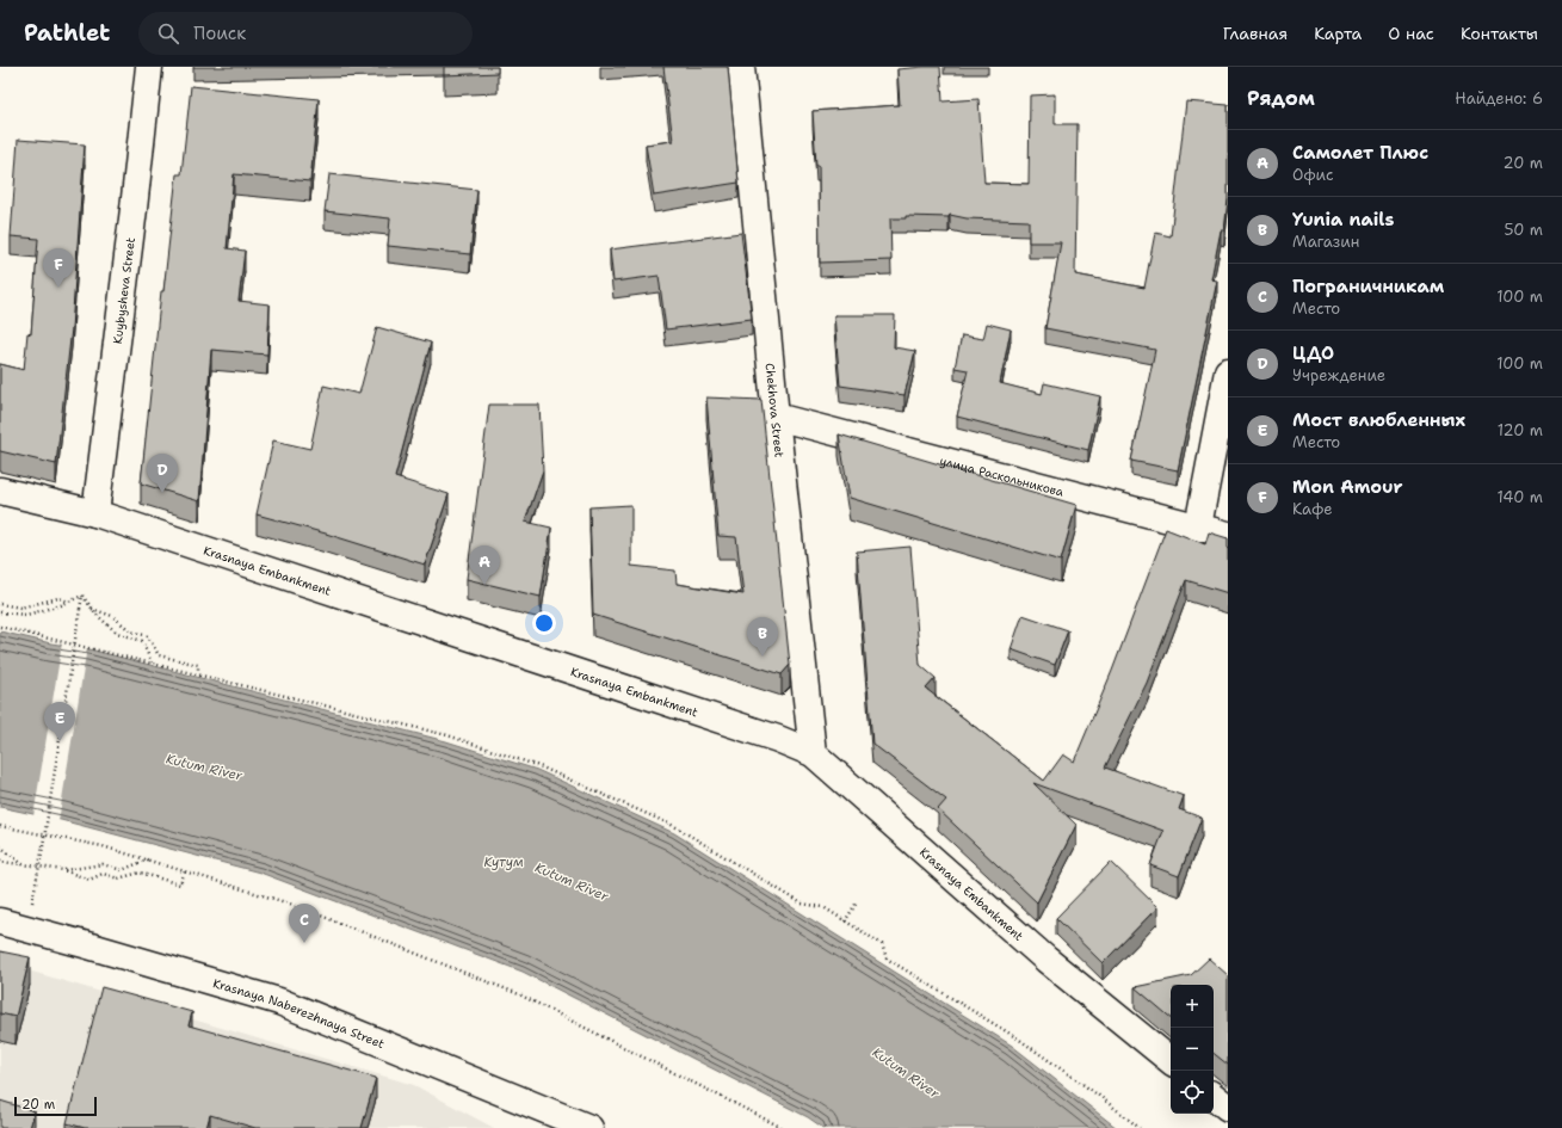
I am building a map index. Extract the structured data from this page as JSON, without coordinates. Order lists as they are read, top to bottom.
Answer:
{
  "streets": {
    "street": [
      "Kuybysheva Street",
      "Chekhova Street",
      "улица Раскольникова",
      "Krasnaya Embankment",
      "Krasnaya Naberezhnaya Street"
    ]
  },
  "crossings": [
    ["Kuybysheva Street", "Krasnaya Embankment"],
    ["Chekhova Street", "улица Раскольникова"],
    ["Chekhova Street", "Krasnaya Embankment"]
  ],
  "water": ["Kutum River", "Кутум"],
  "scale_bar": "20 m",
  "page": {
    "header": "Pathlet",
    "search": "Поиск",
    "nav": [
      "Главная",
      "Карта",
      "О нас",
      "Контакты"
    ],
    "heading": ["Рядом", "Найдено: 6"],
    "list": [
      {
        "mark": "A",
        "name": "Самолет Плюс",
        "note": "Офис",
        "value": "20 m"
      },
      {
        "mark": "B",
        "name": "Yunia nails",
        "note": "Магазин",
        "value": "50 m"
      },
      {
        "mark": "C",
        "name": "Пограничникам",
        "note": "Место",
        "value": "100 m"
      },
      {
        "mark": "D",
        "name": "ЦДО",
        "note": "Учреждение",
        "value": "100 m"
      },
      {
        "mark": "E",
        "name": "Мост влюбленных",
        "note": "Место",
        "value": "120 m"
      },
      {
        "mark": "F",
        "name": "Mon Amour",
        "note": "Кафе",
        "value": "140 m"
      }
    ],
    "pins": [
      "F",
      "D",
      "A",
      "B",
      "E",
      "C"
    ],
    "map_buttons": ["+", "−"],
    "scale": "20 m"
  }
}
